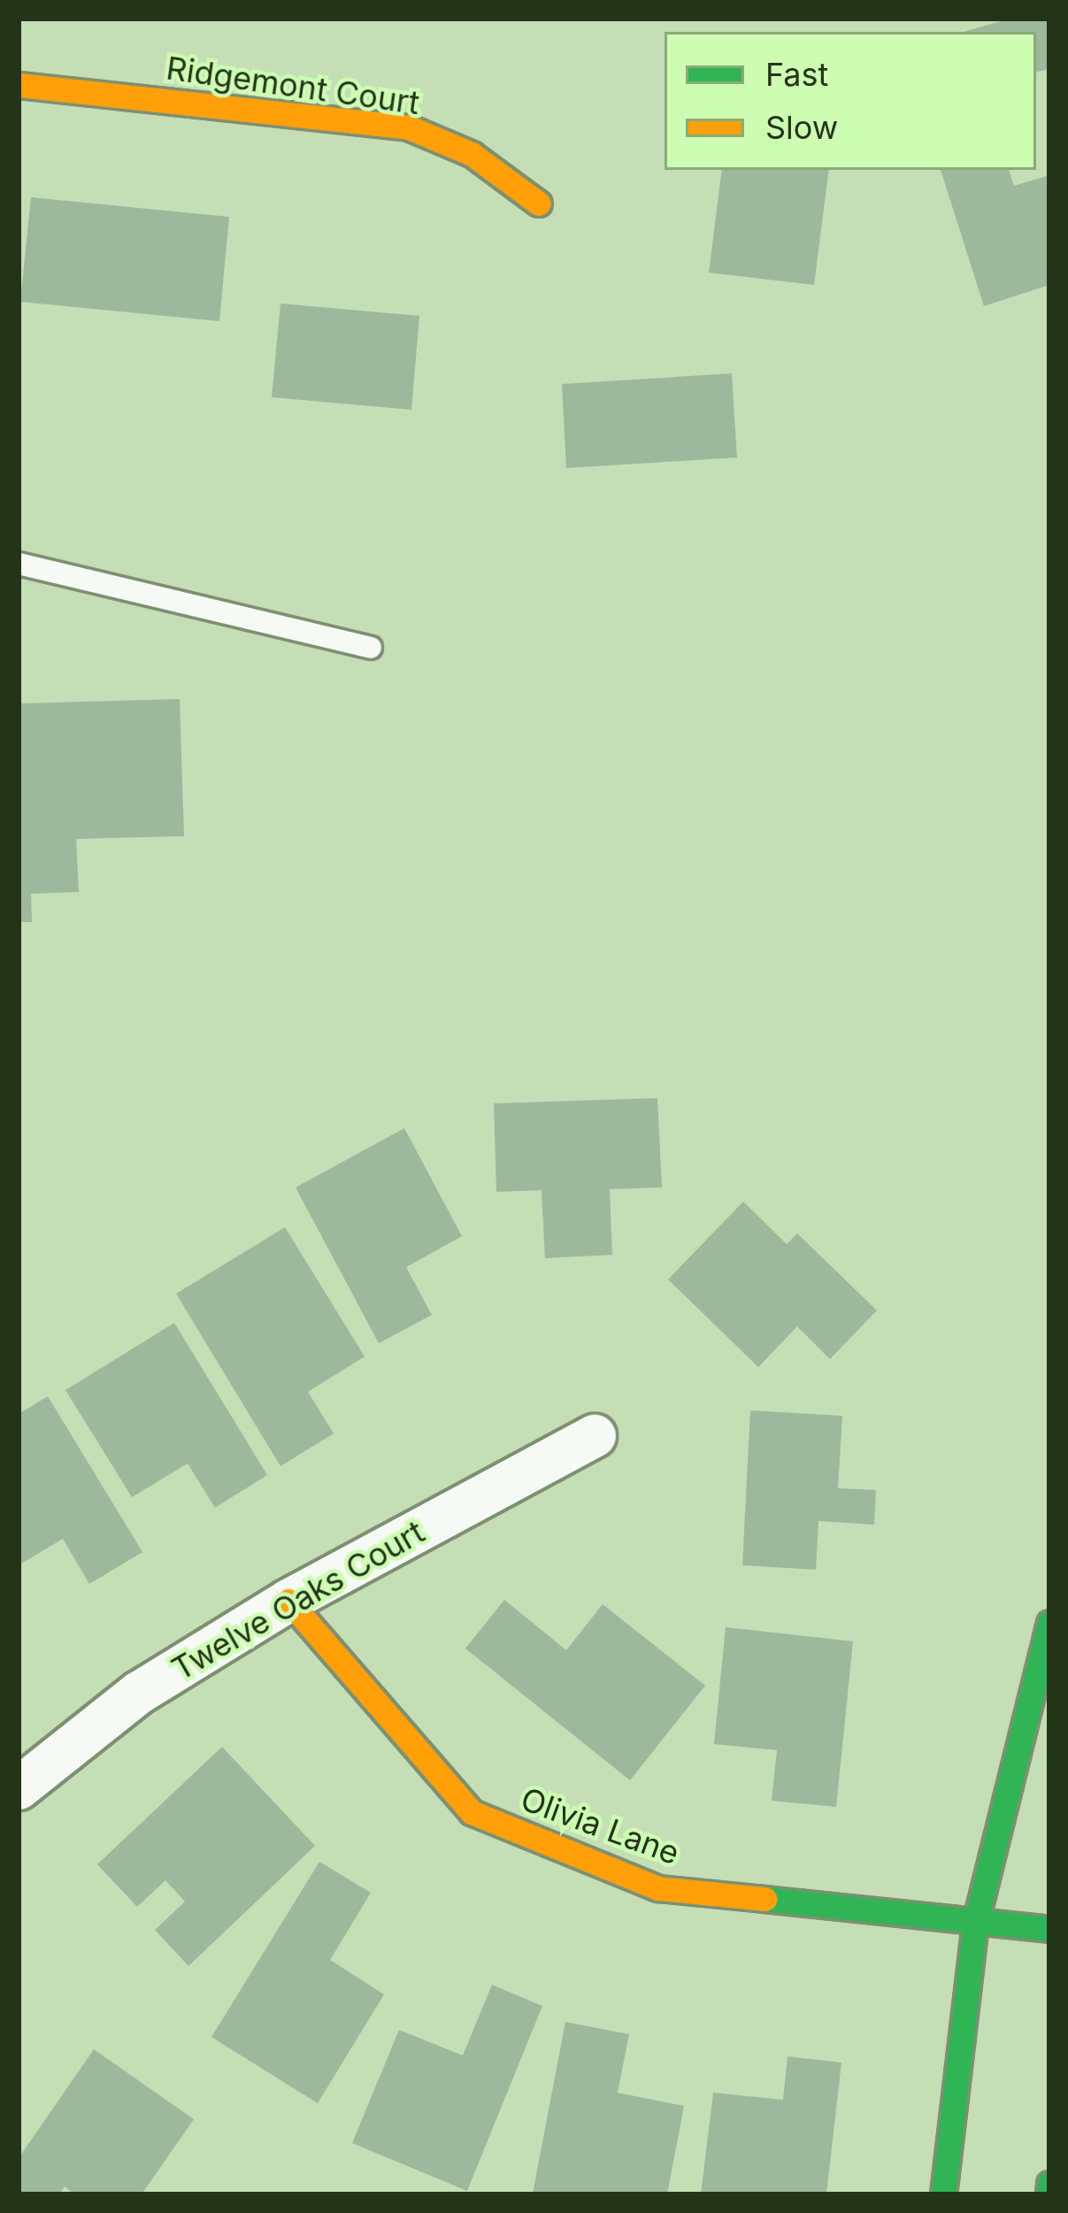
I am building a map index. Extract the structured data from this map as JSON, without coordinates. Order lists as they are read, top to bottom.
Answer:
{
  "streets": {
    "street": ["Ridgemont Court", "Twelve Oaks Court", "Olivia Lane"]
  },
  "crossings": [
    ["Twelve Oaks Court", "Olivia Lane"]
  ],
  "legend": ["Fast", "Slow"]
}
